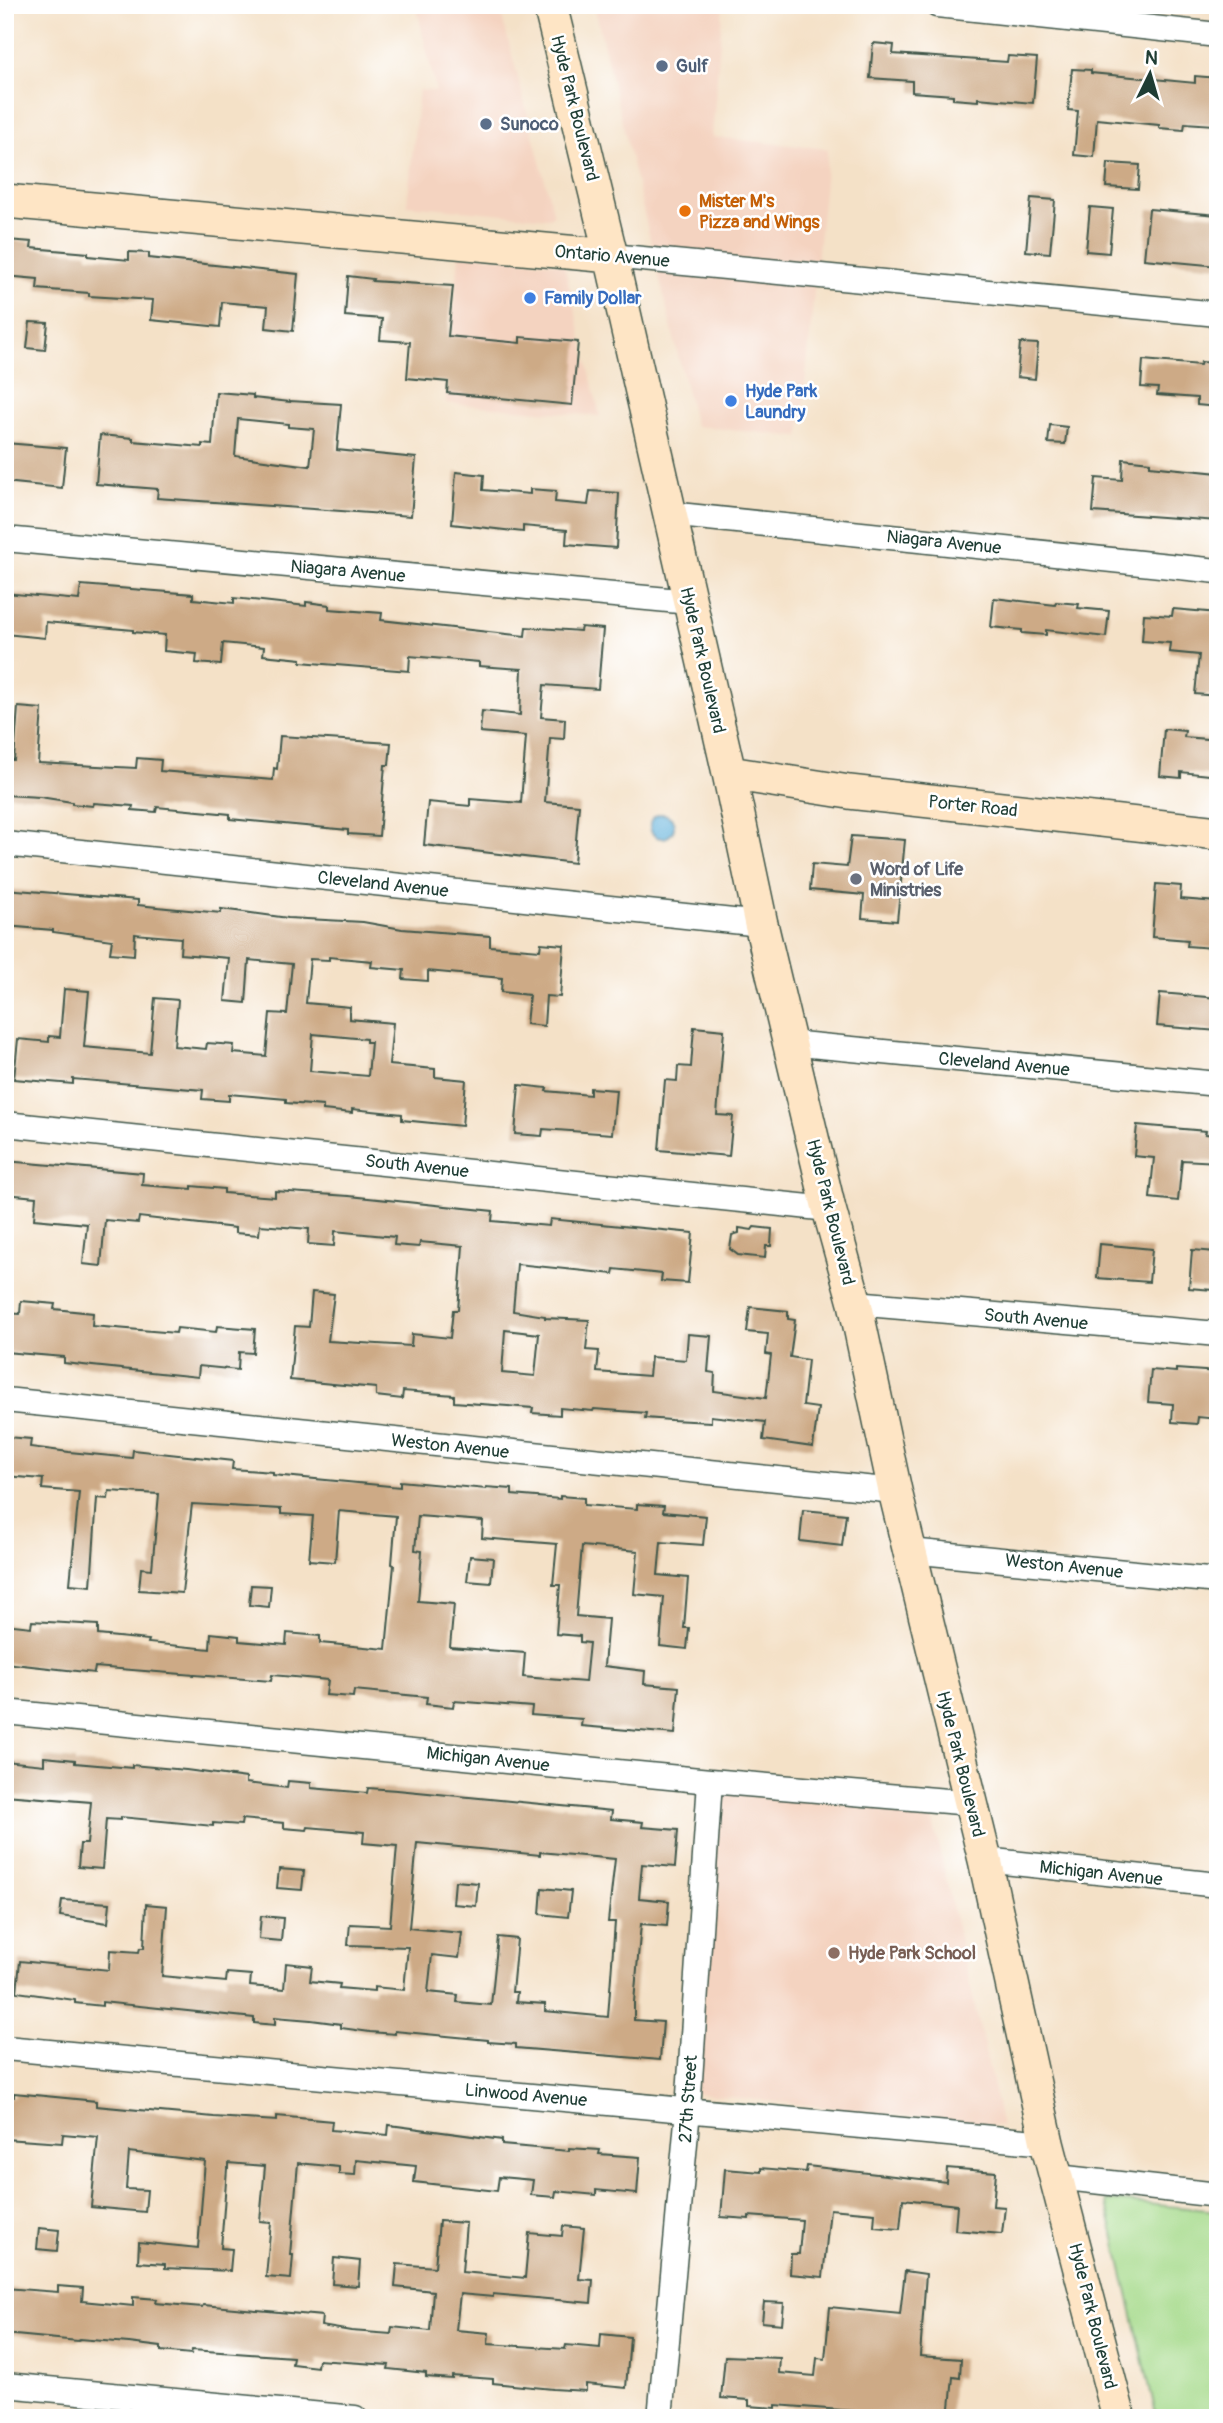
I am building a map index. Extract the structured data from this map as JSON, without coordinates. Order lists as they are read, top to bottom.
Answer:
{
  "streets": {
    "main road": ["Hyde Park Boulevard", "Ontario Avenue", "Porter Road"],
    "street": [
      "Niagara Avenue",
      "Cleveland Avenue",
      "South Avenue",
      "Weston Avenue",
      "Michigan Avenue",
      "Linwood Avenue",
      "27th Street"
    ]
  },
  "crossings": [
    ["Hyde Park Boulevard", "Ontario Avenue"],
    ["Hyde Park Boulevard", "Niagara Avenue"],
    ["Hyde Park Boulevard", "Porter Road"],
    ["Hyde Park Boulevard", "Cleveland Avenue"],
    ["Hyde Park Boulevard", "South Avenue"],
    ["Hyde Park Boulevard", "Weston Avenue"],
    ["Hyde Park Boulevard", "Michigan Avenue"],
    ["Hyde Park Boulevard", "Linwood Avenue"],
    ["Michigan Avenue", "27th Street"],
    ["Linwood Avenue", "27th Street"]
  ],
  "places": [
    "Gulf",
    "Sunoco",
    "Mister M's Pizza and Wings",
    "Family Dollar",
    "Hyde Park Laundry",
    "Word of Life Ministries",
    "Hyde Park School"
  ],
  "north": "top"
}
